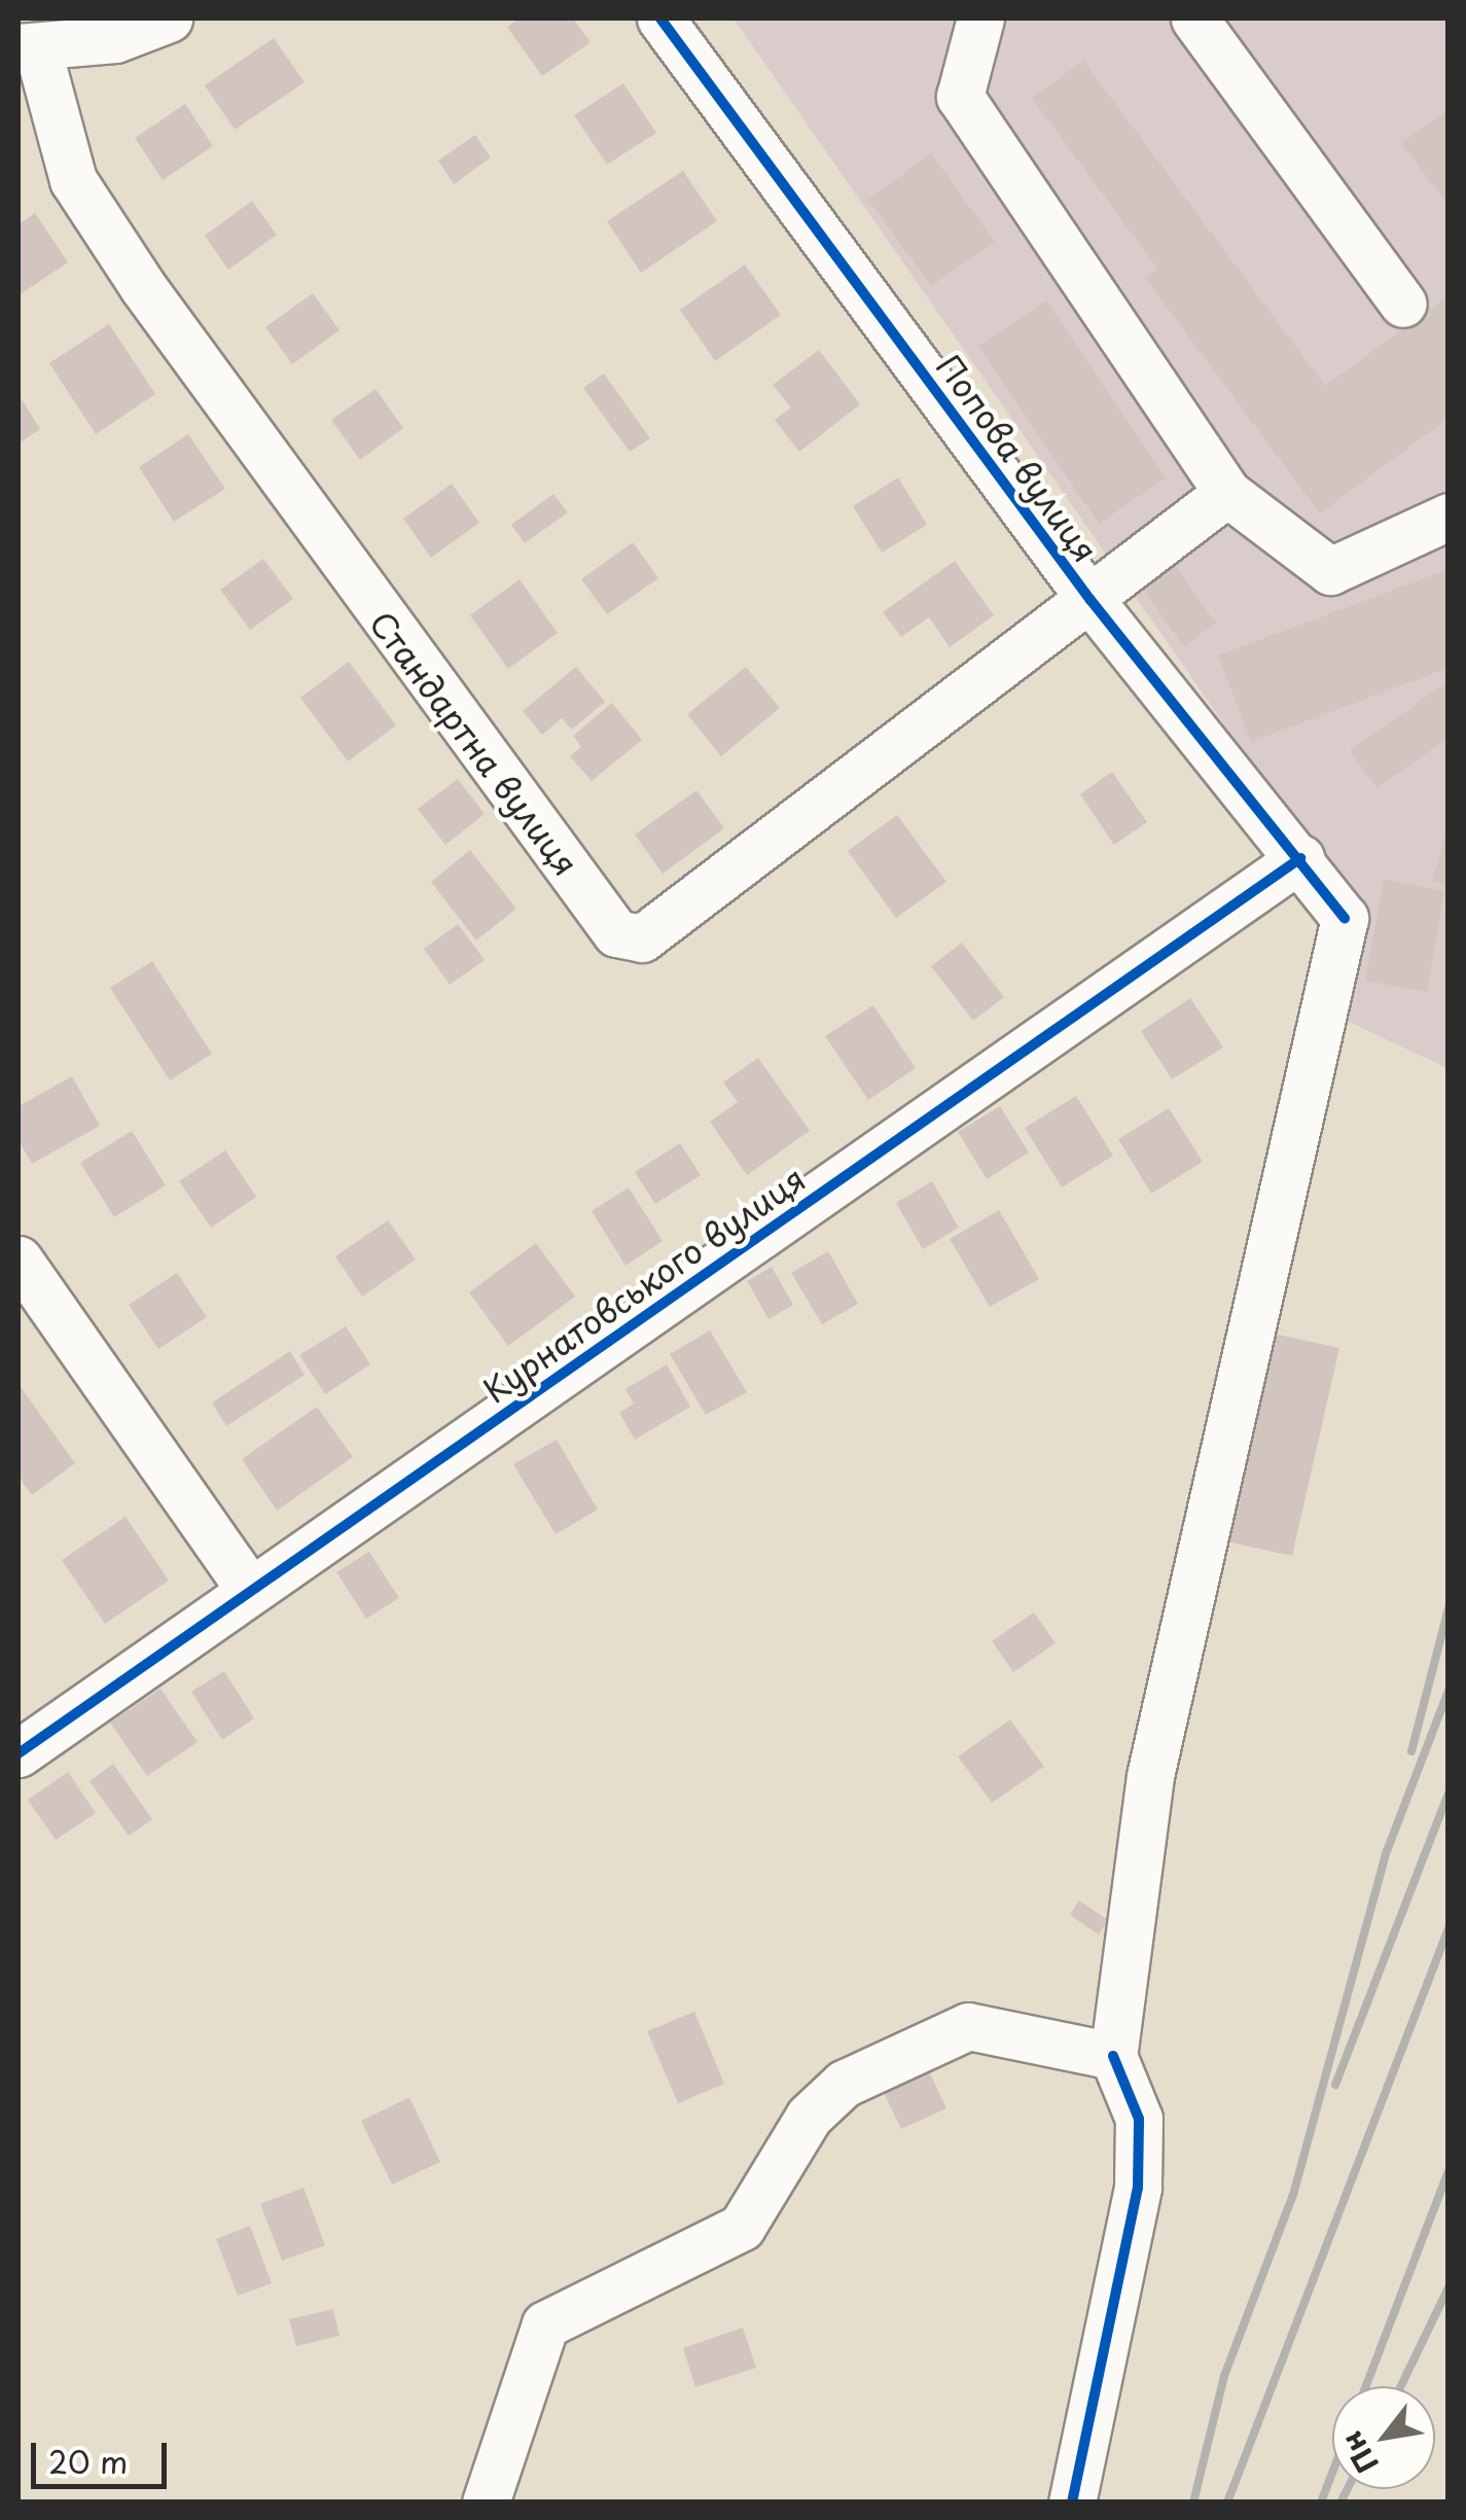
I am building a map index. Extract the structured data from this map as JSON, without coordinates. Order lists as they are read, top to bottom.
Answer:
{
  "streets": {
    "street": ["Попова вулиця", "Стандартна вулиця", "Курнатовського вулиця"]
  },
  "crossings": [
    ["Попова вулиця", "Стандартна вулиця"],
    ["Попова вулиця", "Курнатовського вулиця"]
  ],
  "scale_bar": "20 m",
  "north": "bottom left"
}
